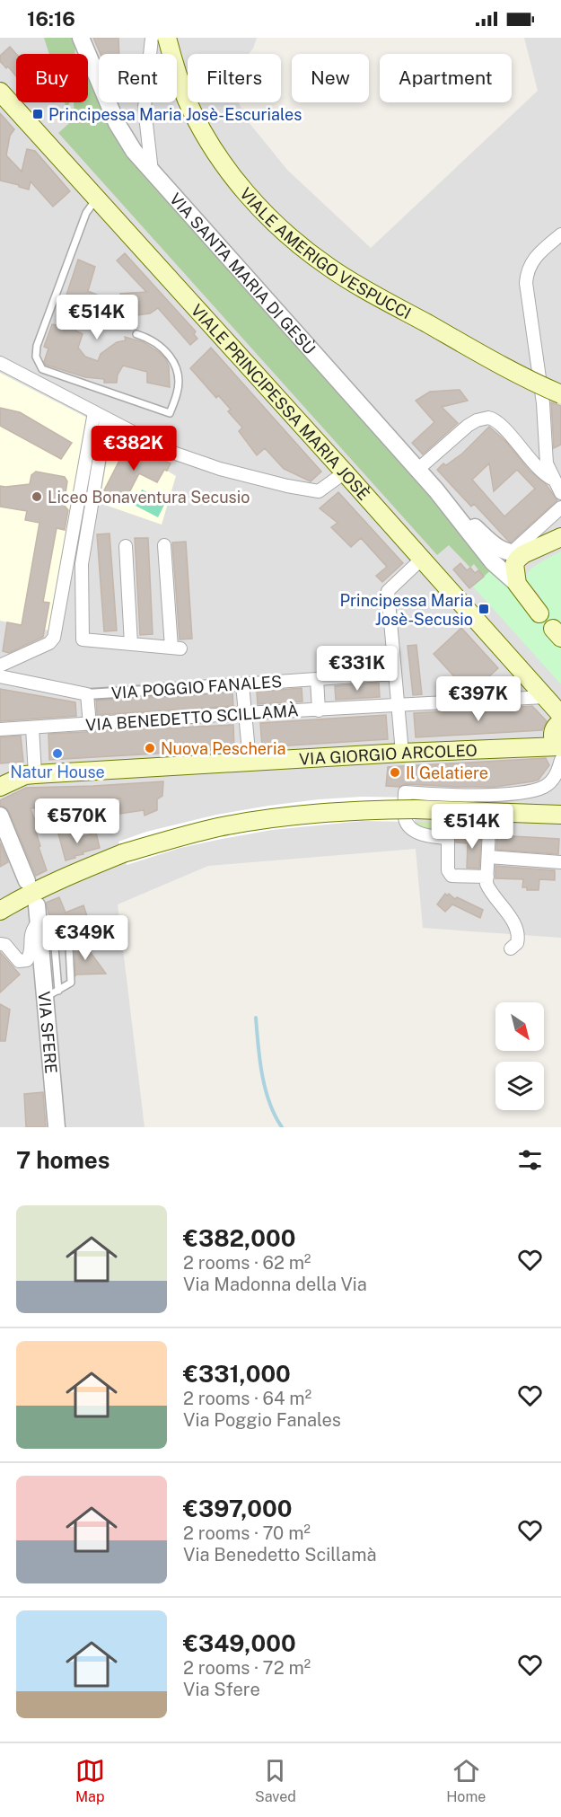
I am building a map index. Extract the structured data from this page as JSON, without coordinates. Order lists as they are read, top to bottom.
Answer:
{
  "streets": {
    "main road": ["VIALE AMERIGO VESPUCCI", "VIALE PRINCIPESSA MARIA JOSÈ", "VIA GIORGIO ARCOLEO"],
    "street": [
      "VIA SANTA MARIA DI GESÙ",
      "VIA POGGIO FANALES",
      "VIA BENEDETTO SCILLAMÀ",
      "VIA SFERE"
    ]
  },
  "crossings": [
    ["VIALE PRINCIPESSA MARIA JOSÈ", "VIA BENEDETTO SCILLAMÀ"]
  ],
  "places": {
    "transit": ["Principessa Maria Josè-Escuriales", "Principessa Maria Josè-Secusio"],
    "other": [
      "Liceo Bonaventura Secusio",
      "Nuova Pescheria",
      "Natur House",
      "Il Gelatiere"
    ]
  },
  "north": "bottom right",
  "page": {
    "status": "16:16",
    "chip": [
      "Buy",
      "Rent",
      "Filters",
      "New",
      "Apartment"
    ],
    "price": [
      "€514K",
      "€382K",
      "€331K",
      "€397K",
      "€570K",
      "€514K",
      "€349K"
    ],
    "heading": "7 homes",
    "list": [
      {
        "name": "€382,000",
        "note": "2 rooms · 62 m² · Via Madonna della Via"
      },
      {
        "name": "€331,000",
        "note": "2 rooms · 64 m² · Via Poggio Fanales"
      },
      {
        "name": "€397,000",
        "note": "2 rooms · 70 m² · Via Benedetto Scillamà"
      },
      {
        "name": "€349,000",
        "note": "2 rooms · 72 m² · Via Sfere"
      }
    ],
    "tabs": ["Map", "Saved", "Home"]
  }
}
